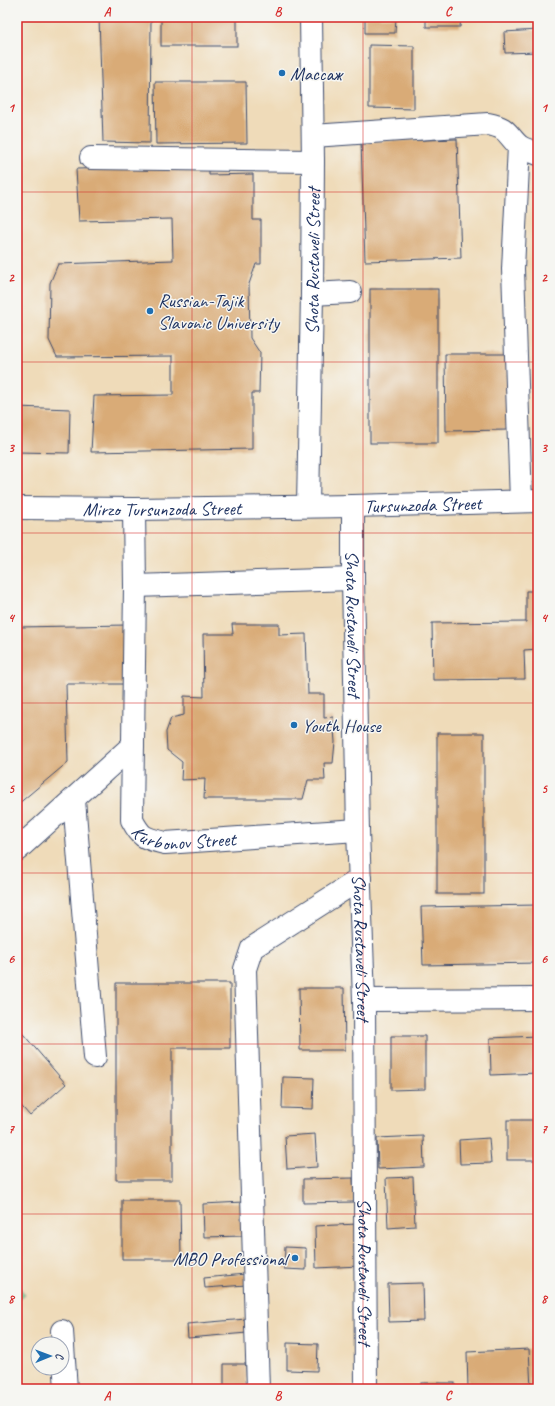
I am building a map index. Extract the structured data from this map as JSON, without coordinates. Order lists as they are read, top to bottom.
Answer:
{
  "streets": {
    "street": [
      "Shota Rustaveli Street",
      "Tursunzoda Street",
      "Mirzo Tursunzoda Street",
      "Kurbonov Street"
    ]
  },
  "crossings": [
    ["Shota Rustaveli Street", "Tursunzoda Street"],
    ["Shota Rustaveli Street", "Mirzo Tursunzoda Street"],
    ["Shota Rustaveli Street", "Kurbonov Street"],
    ["Tursunzoda Street", "Mirzo Tursunzoda Street"],
    ["Mirzo Tursunzoda Street", "Kurbonov Street"]
  ],
  "places": [
    "Массаж",
    "Russian-Tajik Slavonic University",
    "Youth House",
    "MBO Professional"
  ],
  "north": "right",
  "grid": {
    "columns": ["A", "B", "C"],
    "rows": [
      "1",
      "2",
      "3",
      "4",
      "5",
      "6",
      "7",
      "8"
    ]
  }
}
